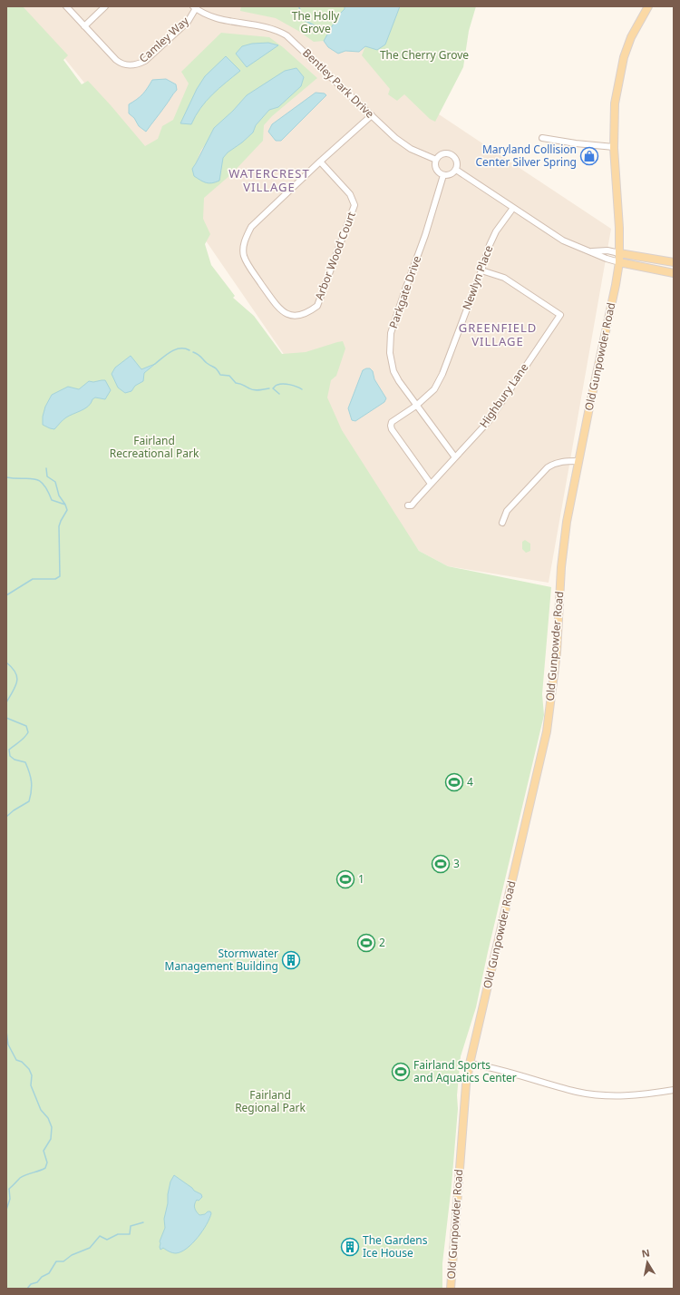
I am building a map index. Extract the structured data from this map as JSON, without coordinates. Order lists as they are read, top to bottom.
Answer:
{
  "streets": {
    "main road": ["Old Gunpowder Road"],
    "street": [
      "Camley Way",
      "Bentley Park Drive",
      "Arbor Wood Court",
      "Newlyn Place",
      "Parkgate Drive",
      "Highbury Lane"
    ]
  },
  "crossings": [
    ["Camley Way", "Bentley Park Drive"],
    ["Bentley Park Drive", "Arbor Wood Court"],
    ["Bentley Park Drive", "Parkgate Drive"],
    ["Newlyn Place", "Parkgate Drive"],
    ["Newlyn Place", "Highbury Lane"],
    ["Parkgate Drive", "Highbury Lane"]
  ],
  "districts": ["WATERCREST VILLAGE", "GREENFIELD VILLAGE"],
  "parks": [
    "The Holly Grove",
    "The Cherry Grove",
    "Fairland Recreational Park",
    "Fairland Regional Park"
  ],
  "places": {
    "shop": ["Maryland Collision Center Silver Spring"],
    "sports": [
      "4",
      "3",
      "1",
      "2",
      "Fairland Sports and Aquatics Center"
    ],
    "building": ["Stormwater Management Building", "The Gardens Ice House"]
  },
  "north": "top"
}
